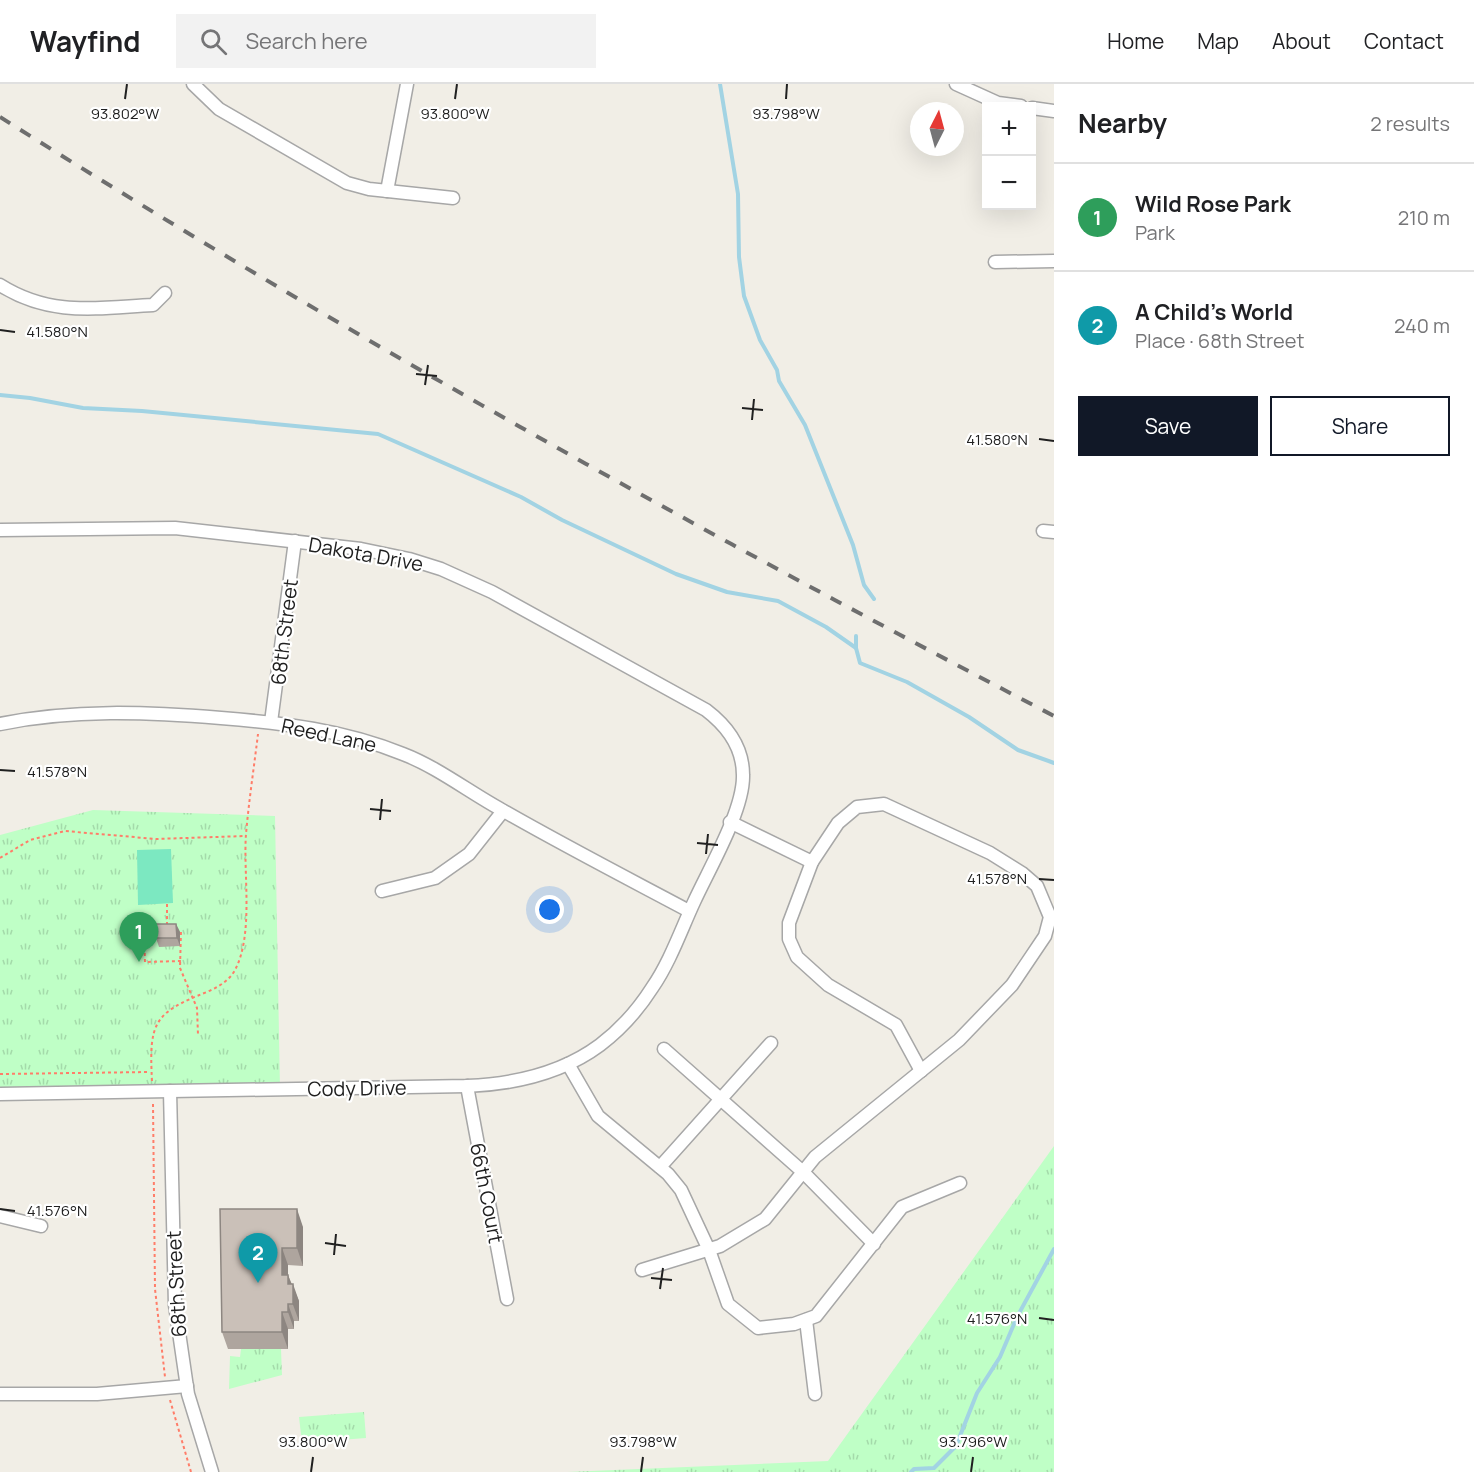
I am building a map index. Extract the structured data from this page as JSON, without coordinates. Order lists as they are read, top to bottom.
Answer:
{
  "streets": {
    "street": [
      "Dakota Drive",
      "68th Street",
      "Reed Lane",
      "Cody Drive",
      "66th Court"
    ]
  },
  "crossings": [
    ["Dakota Drive", "68th Street"],
    ["Dakota Drive", "Cody Drive"],
    ["68th Street", "Reed Lane"],
    ["68th Street", "Cody Drive"],
    ["Reed Lane", "Cody Drive"],
    ["Cody Drive", "66th Court"]
  ],
  "north": "top",
  "page": {
    "header": "Wayfind",
    "search": "Search here",
    "nav": [
      "Home",
      "Map",
      "About",
      "Contact"
    ],
    "heading": ["Nearby", "2 results"],
    "map_buttons": ["+", "−"],
    "list": [
      {
        "mark": "1",
        "name": "Wild Rose Park",
        "note": "Park",
        "value": "210 m"
      },
      {
        "mark": "2",
        "name": "A Child's World",
        "note": "Place · 68th Street",
        "value": "240 m"
      }
    ],
    "buttons": ["Save", "Share"],
    "pins": ["1", "2"]
  },
  "coordinates": [
    "93.802°W",
    "93.800°W",
    "93.798°W",
    "41.580°N",
    "41.578°N",
    "41.576°N",
    "93.796°W"
  ]
}
